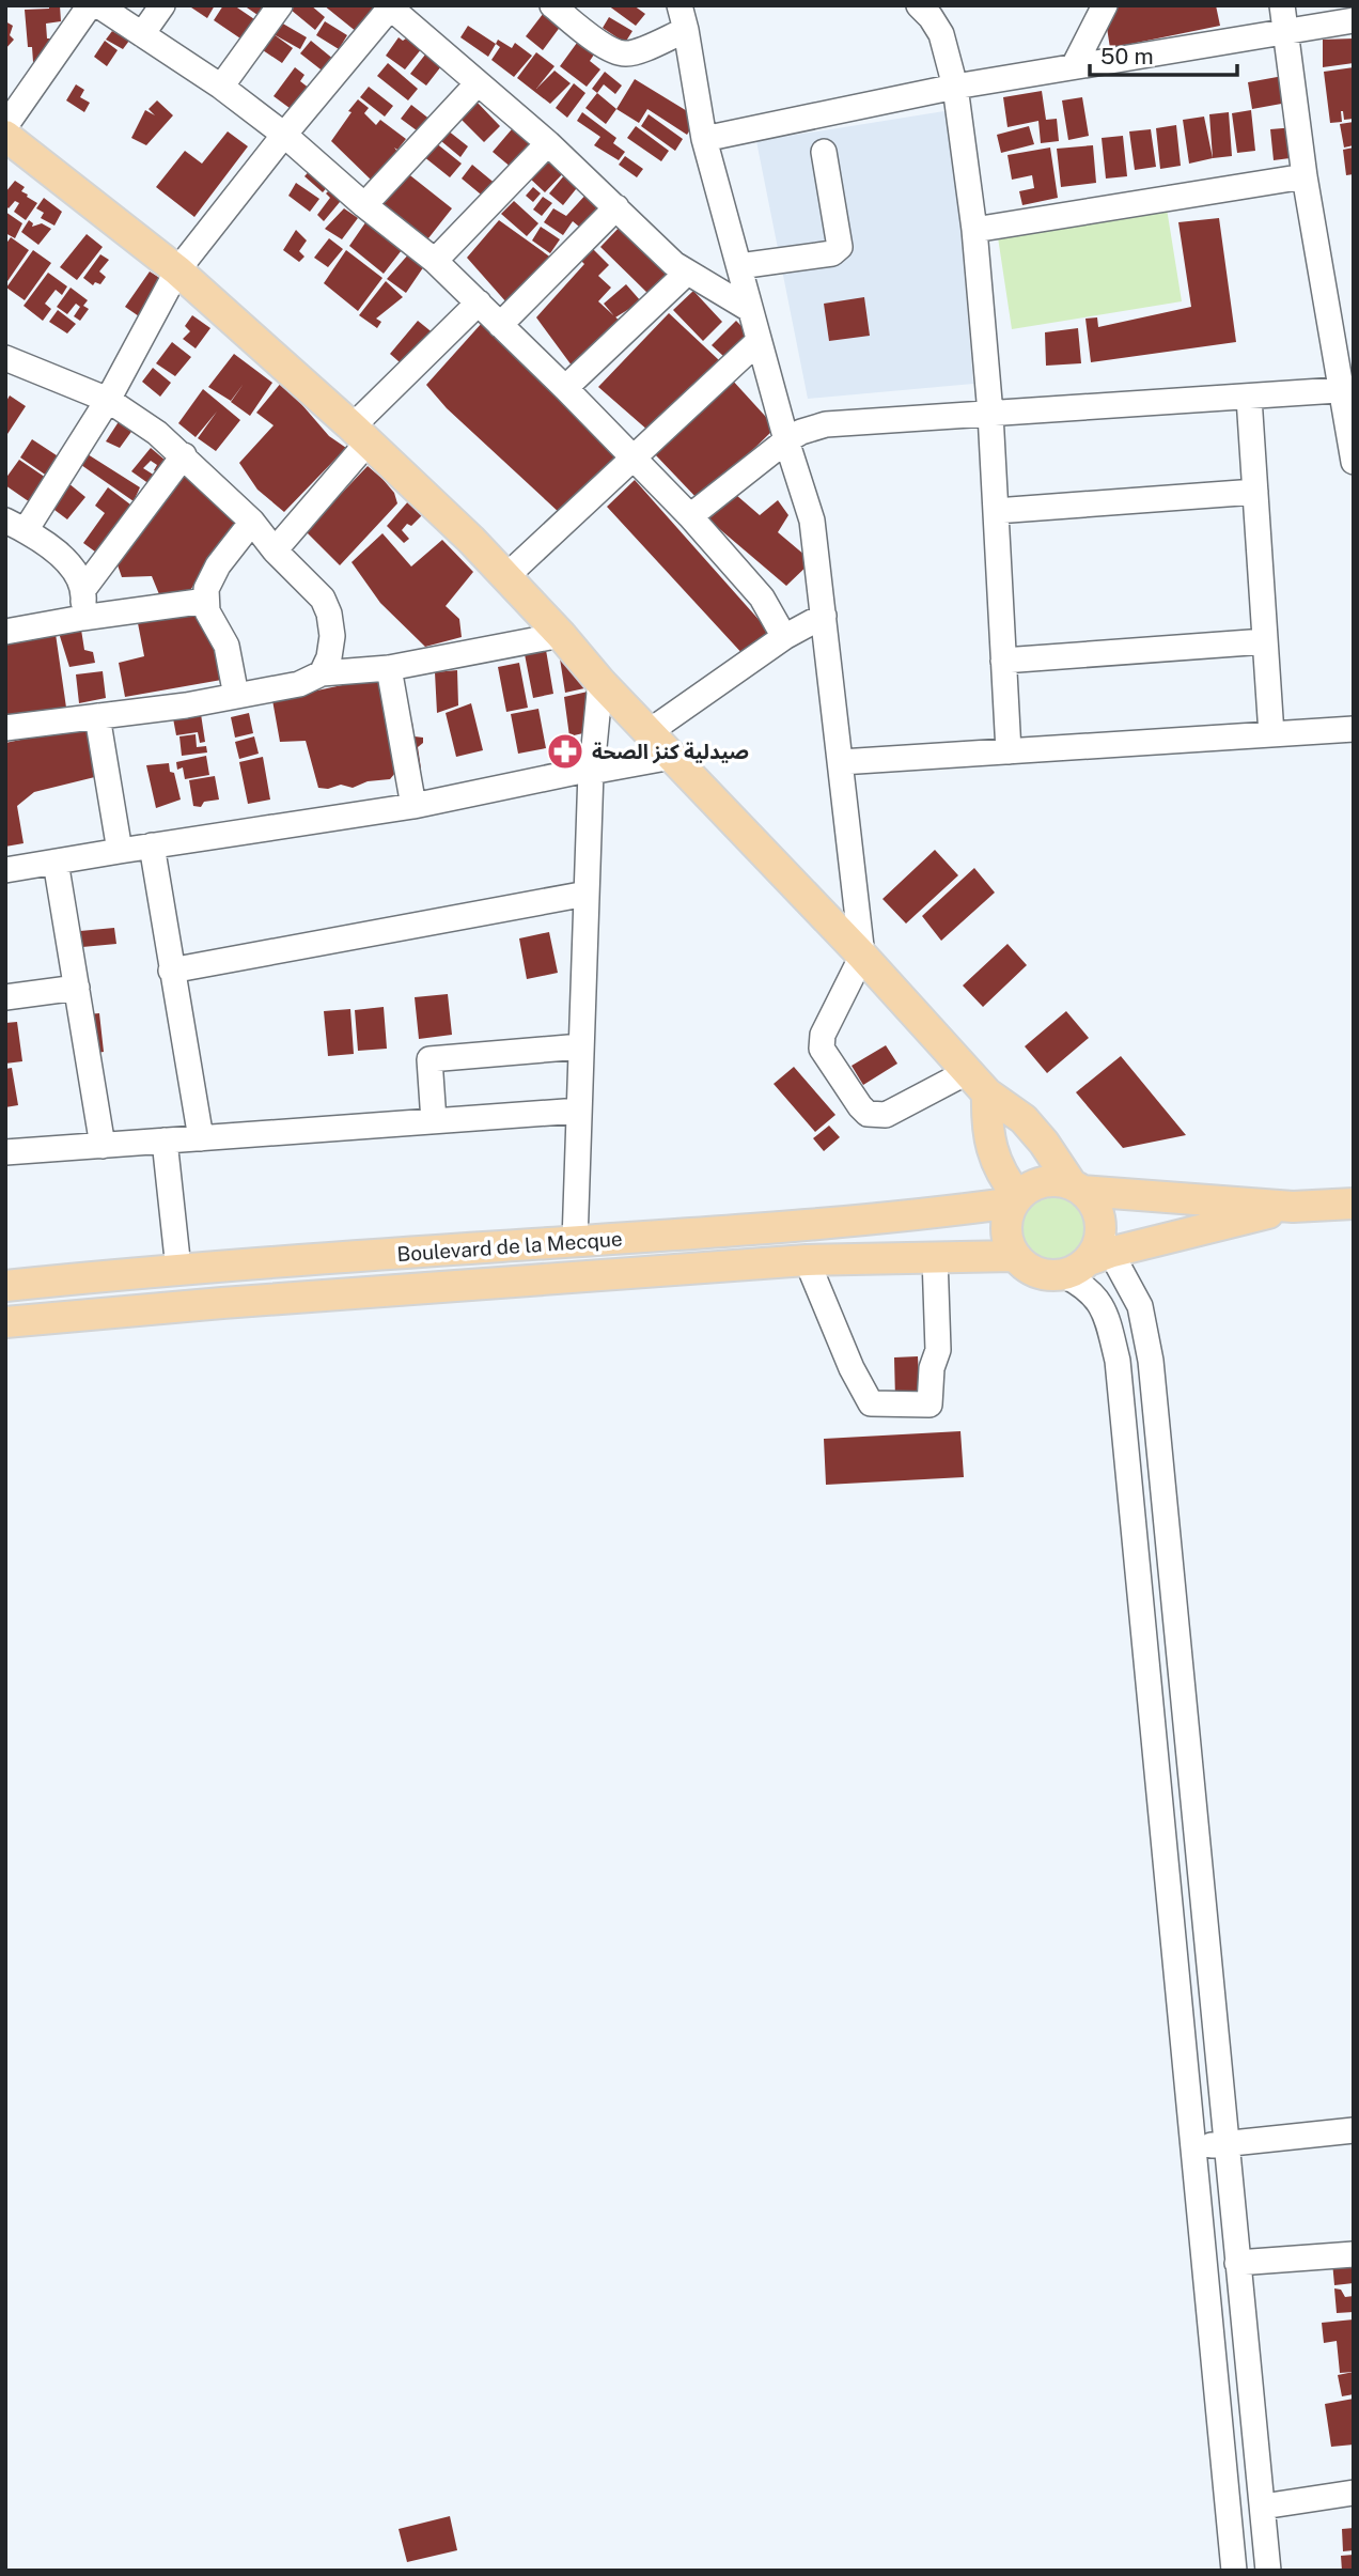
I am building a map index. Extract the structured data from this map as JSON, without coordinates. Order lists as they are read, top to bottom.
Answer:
{
  "streets": {
    "main road": ["Boulevard de la Mecque"]
  },
  "places": {
    "pharmacy": ["صيدلية كنز الصحة"]
  },
  "scale_bar": "50 m"
}
